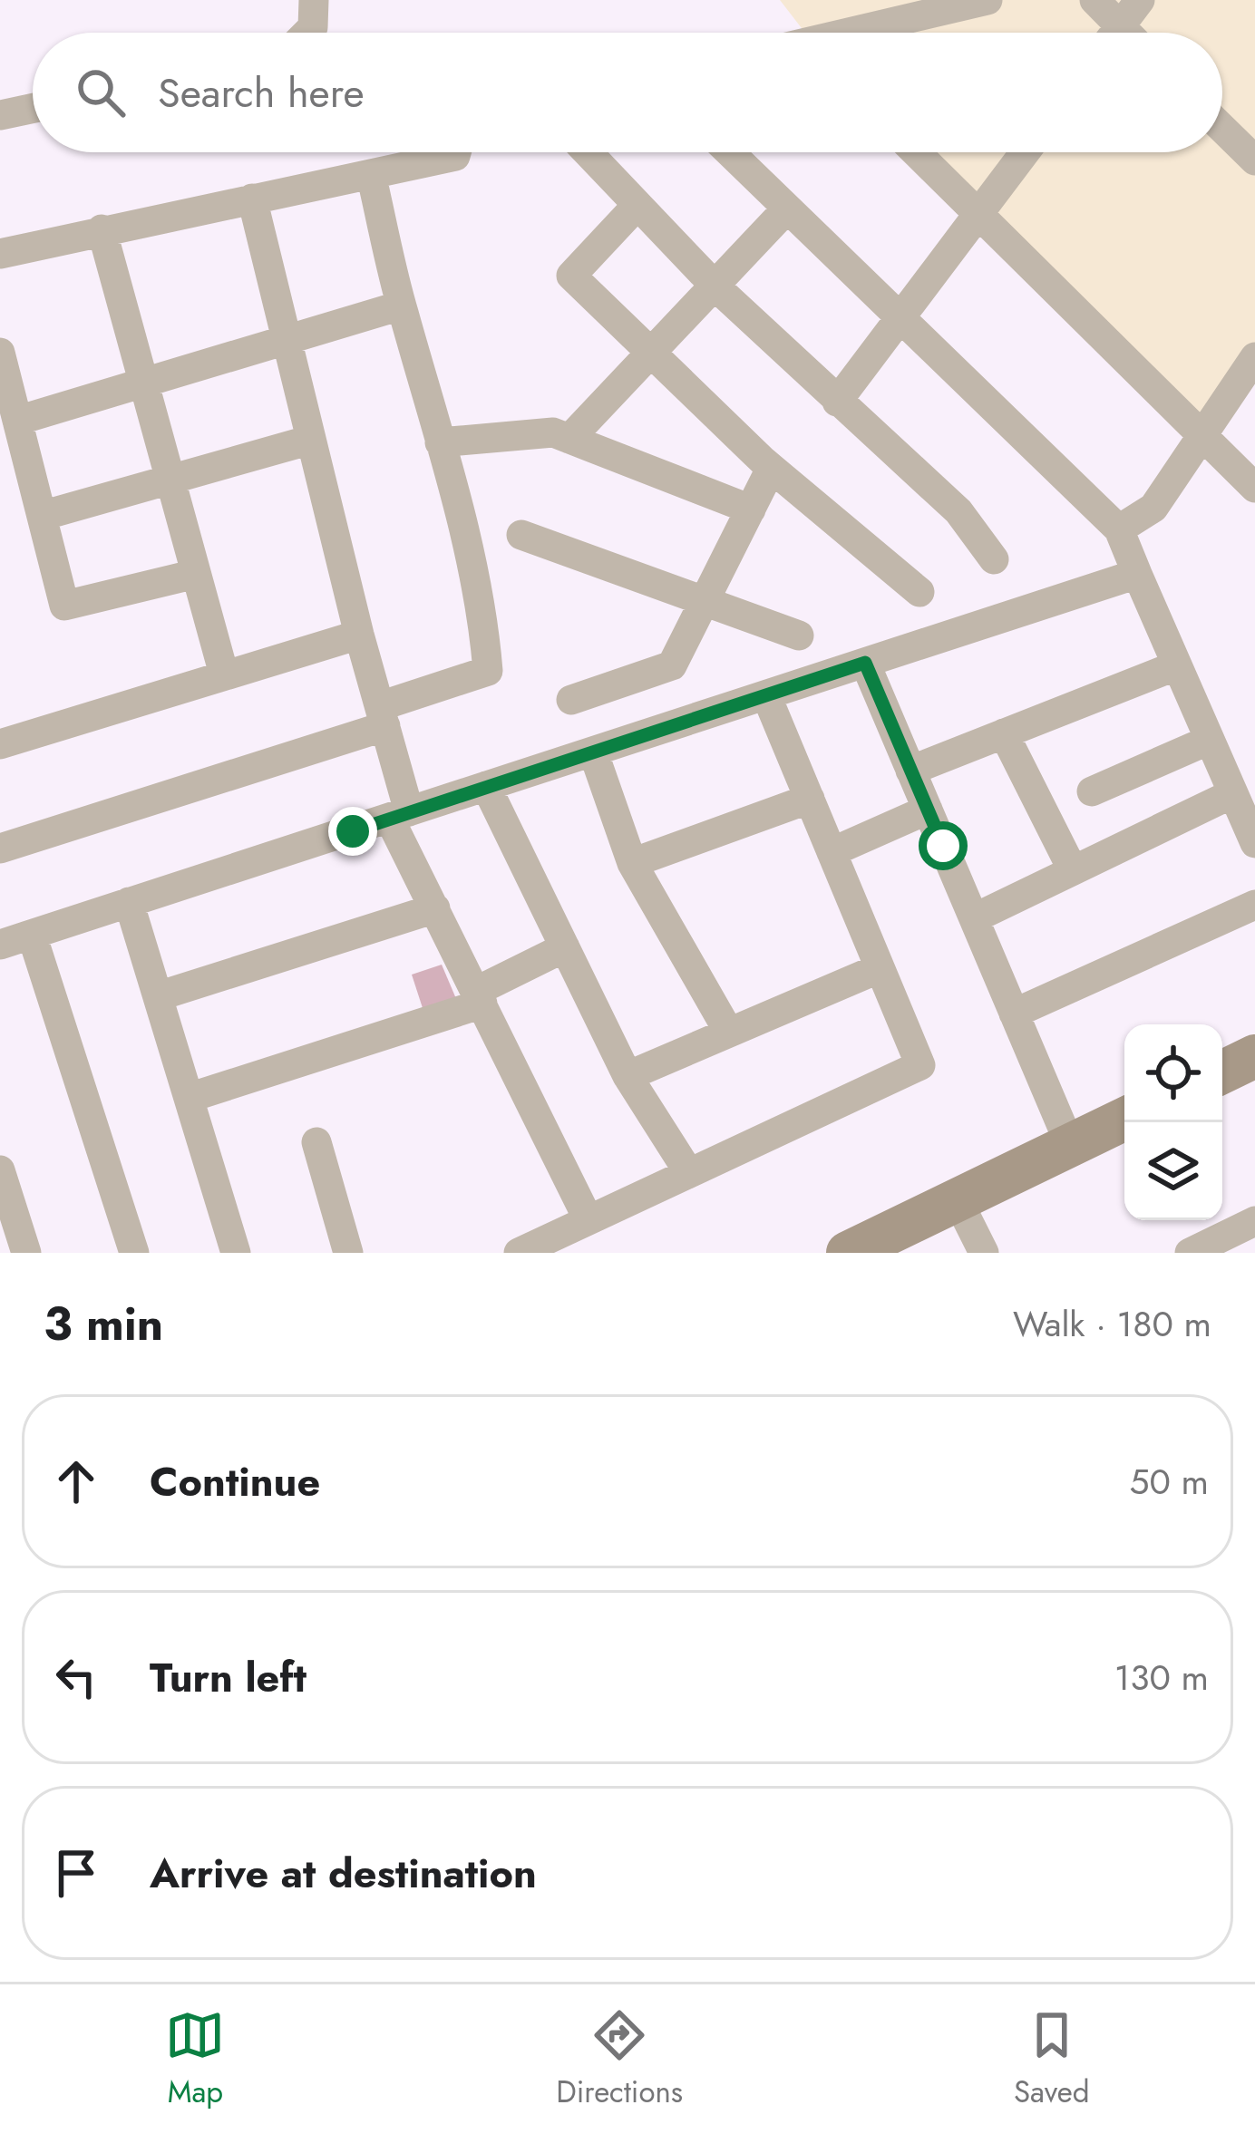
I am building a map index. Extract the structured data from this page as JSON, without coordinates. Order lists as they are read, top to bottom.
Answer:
{
  "page": {
    "search": "Search here",
    "heading": ["3 min", "Walk · 180 m"],
    "list": [
      ["Continue", "50 m"],
      ["Turn left", "130 m"],
      "Arrive at destination"
    ],
    "nav": ["Map", "Directions", "Saved"]
  }
}
